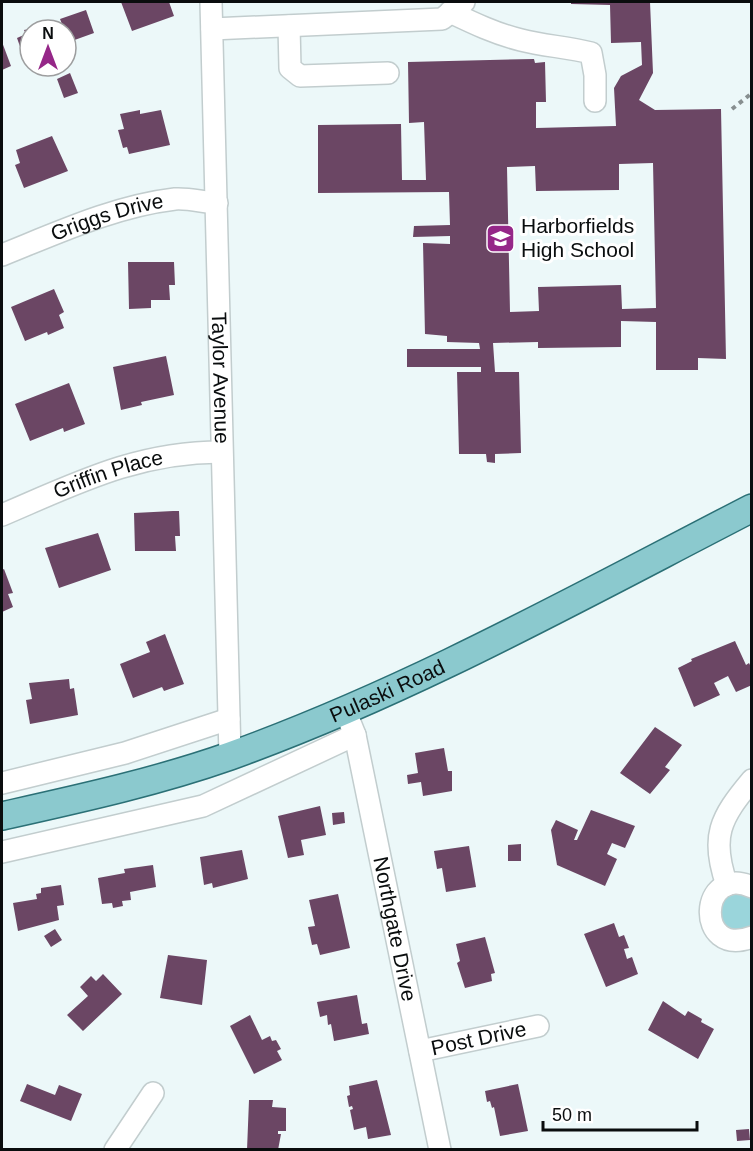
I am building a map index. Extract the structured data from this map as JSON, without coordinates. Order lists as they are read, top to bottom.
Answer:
{
  "streets": {
    "main road": ["Pulaski Road"],
    "street": [
      "Griggs Drive",
      "Taylor Avenue",
      "Griffin Place",
      "Northgate Drive",
      "Post Drive"
    ]
  },
  "crossings": [
    ["Griggs Drive", "Taylor Avenue"],
    ["Taylor Avenue", "Griffin Place"],
    ["Taylor Avenue", "Pulaski Road"],
    ["Pulaski Road", "Northgate Drive"],
    ["Northgate Drive", "Post Drive"]
  ],
  "places": {
    "school or university": ["Harborfields High School"]
  },
  "scale_bar": "50 m",
  "north": "top"
}
